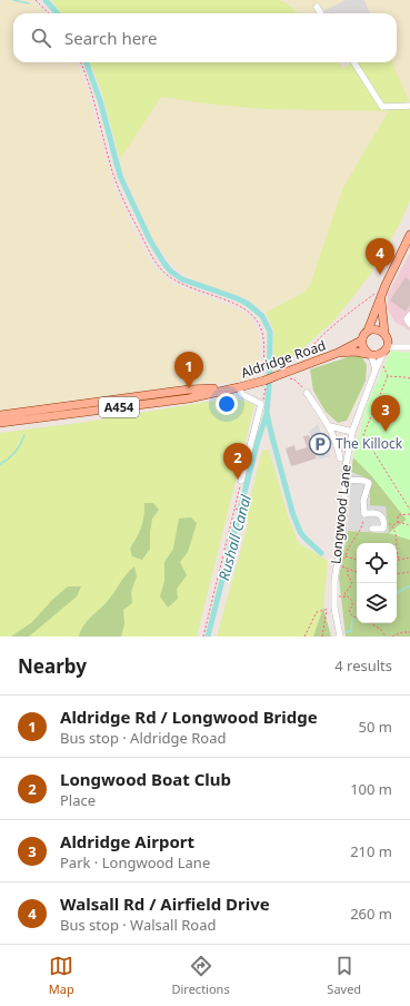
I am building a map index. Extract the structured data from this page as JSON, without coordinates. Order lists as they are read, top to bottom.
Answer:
{
  "streets": {
    "main road": ["Aldridge Road", "A454"],
    "street": ["Longwood Lane"]
  },
  "crossings": [
    ["Aldridge Road", "Longwood Lane"]
  ],
  "water": ["Rushall Canal"],
  "places": {
    "parking": ["The Killock"]
  },
  "page": {
    "search": "Search here",
    "pins": [
      "4",
      "1",
      "3",
      "2"
    ],
    "heading": ["Nearby", "4 results"],
    "list": [
      {
        "mark": "1",
        "name": "Aldridge Rd / Longwood Bridge",
        "note": "Bus stop · Aldridge Road",
        "value": "50 m"
      },
      {
        "mark": "2",
        "name": "Longwood Boat Club",
        "note": "Place",
        "value": "100 m"
      },
      {
        "mark": "3",
        "name": "Aldridge Airport",
        "note": "Park · Longwood Lane",
        "value": "210 m"
      },
      {
        "mark": "4",
        "name": "Walsall Rd / Airfield Drive",
        "note": "Bus stop · Walsall Road",
        "value": "260 m"
      }
    ],
    "nav": ["Map", "Directions", "Saved"]
  }
}
